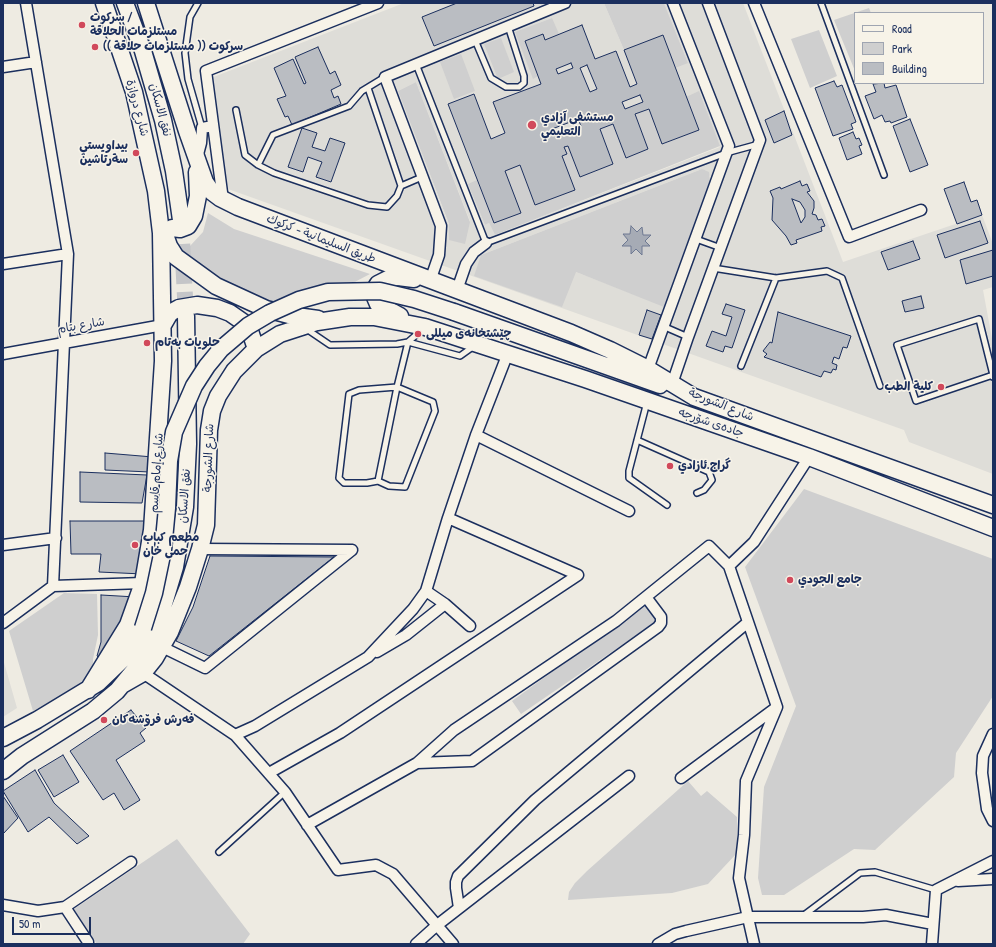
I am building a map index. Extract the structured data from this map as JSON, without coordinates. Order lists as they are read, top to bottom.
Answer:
{
  "streets": {
    "main road": [
      "شارع دروازة",
      "نفق الاسكان",
      "طريق السليمانية - كركوك",
      "شارع الشورجة",
      "جادەی شۆرجە",
      "شارع إمام قاسم"
    ],
    "street": ["شارع بتام"]
  },
  "crossings": [
    ["شارع دروازة", "شارع إمام قاسم"],
    ["نفق الاسكان", "شارع الشورجة"],
    ["طريق السليمانية - كركوك", "شارع الشورجة"],
    ["شارع بتام", "شارع إمام قاسم"],
    ["شارع الشورجة", "جادەی شۆرجە"]
  ],
  "places": [
    "سركوت / مستلزمات الحلاقة",
    "سركوت (( مستلزمات حلاقة ))",
    "مستشفى آزادي التعليمي",
    "بيداويستي سةرتاشين",
    "چێشتخانەی میللی",
    "حلویات بەتام",
    "كلية الطب",
    "گراج ئازادي",
    "مطعم كباب حمى خان",
    "جامع الجودي",
    "فەرش فرۆشەکان"
  ],
  "legend": ["Road", "Park", "Building"],
  "scale_bar": "50 m"
}
